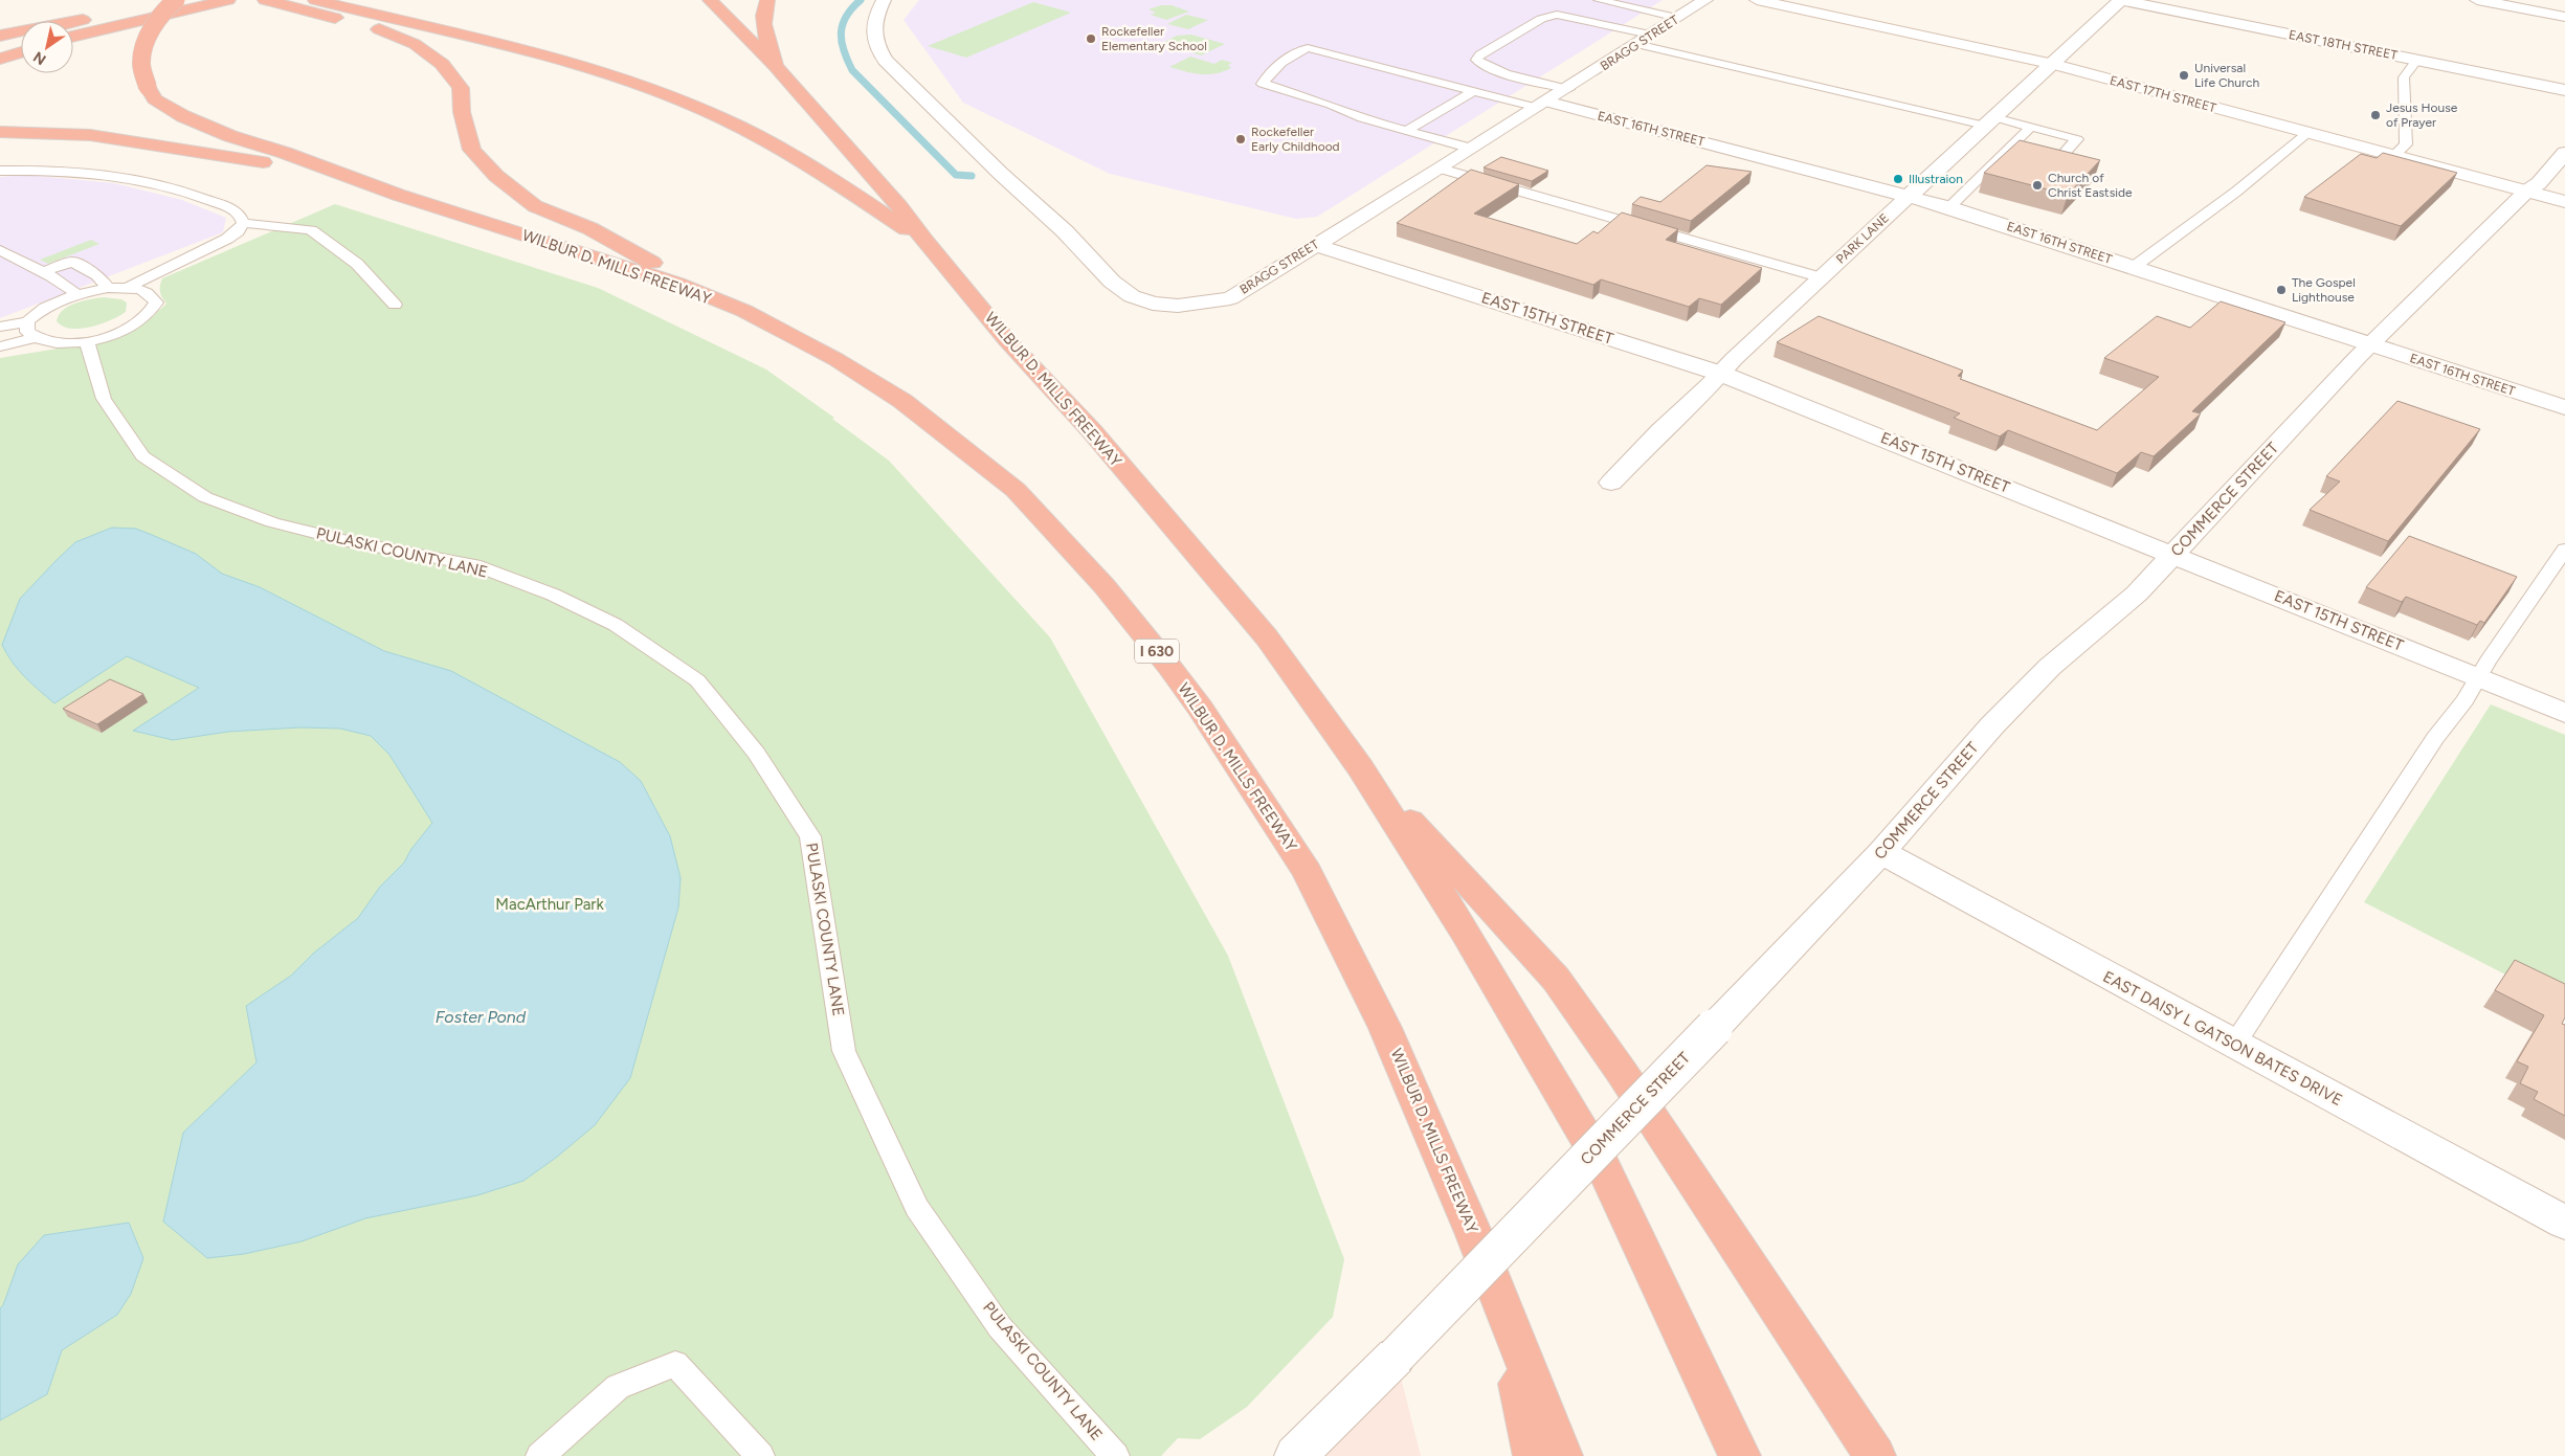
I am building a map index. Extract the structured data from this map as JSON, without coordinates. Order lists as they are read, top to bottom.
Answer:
{
  "streets": {
    "highway": ["WILBUR D. MILLS FREEWAY", "I 630"],
    "street": [
      "BRAGG STREET",
      "EAST 18TH STREET",
      "EAST 17TH STREET",
      "EAST 16TH STREET",
      "PARK LANE",
      "EAST 15TH STREET",
      "COMMERCE STREET",
      "EAST DAISY L GATSON BATES DRIVE"
    ],
    "lane": ["PULASKI COUNTY LANE"]
  },
  "crossings": [
    ["BRAGG STREET", "EAST 16TH STREET"],
    ["BRAGG STREET", "EAST 15TH STREET"],
    ["EAST 18TH STREET", "PARK LANE"],
    ["EAST 17TH STREET", "PARK LANE"],
    ["EAST 17TH STREET", "COMMERCE STREET"],
    ["EAST 16TH STREET", "PARK LANE"],
    ["EAST 16TH STREET", "COMMERCE STREET"],
    ["PARK LANE", "EAST 15TH STREET"],
    ["EAST 15TH STREET", "COMMERCE STREET"],
    ["COMMERCE STREET", "EAST DAISY L GATSON BATES DRIVE"]
  ],
  "water": ["Foster Pond"],
  "parks": ["MacArthur Park"],
  "places": [
    "Rockefeller Elementary School",
    "Universal Life Church",
    "Jesus House of Prayer",
    "Rockefeller Early Childhood",
    "Illustraion",
    "Church of Christ Eastside",
    "The Gospel Lighthouse"
  ],
  "north": "bottom left"
}
